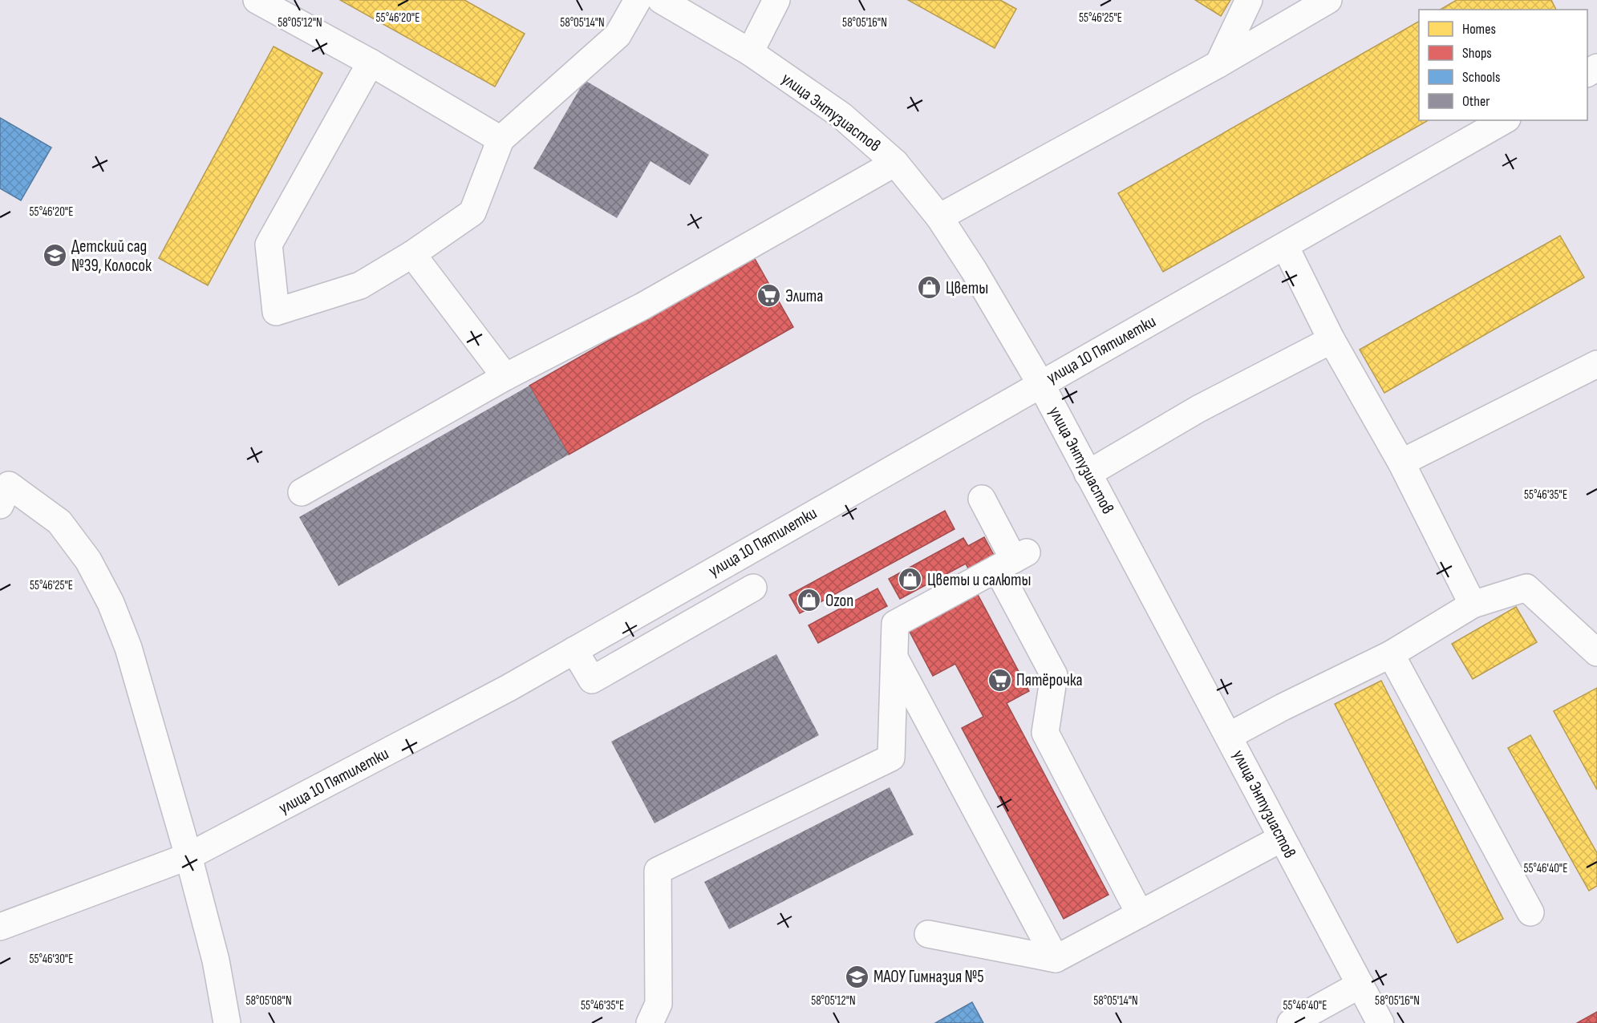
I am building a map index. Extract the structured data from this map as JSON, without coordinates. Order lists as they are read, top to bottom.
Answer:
{
  "streets": {
    "street": ["улица Энтузиастов", "улица 10 Пятилетки"]
  },
  "crossings": [
    ["улица Энтузиастов", "улица 10 Пятилетки"]
  ],
  "places": {
    "school or university": ["Детский сад №39, Колосок", "МАОУ Гимназия №5"],
    "shop": ["Цветы", "Цветы и салюты", "Ozon"],
    "supermarket": ["Элита", "Пятёрочка"]
  },
  "legend": [
    "Homes",
    "Shops",
    "Schools",
    "Other"
  ],
  "coordinates": [
    "55°46'20\"E",
    "55°46'25\"E",
    "58°05'12\"N",
    "58°05'14\"N",
    "58°05'16\"N",
    "55°46'35\"E",
    "55°46'40\"E",
    "55°46'30\"E",
    "58°05'08\"N"
  ]
}
